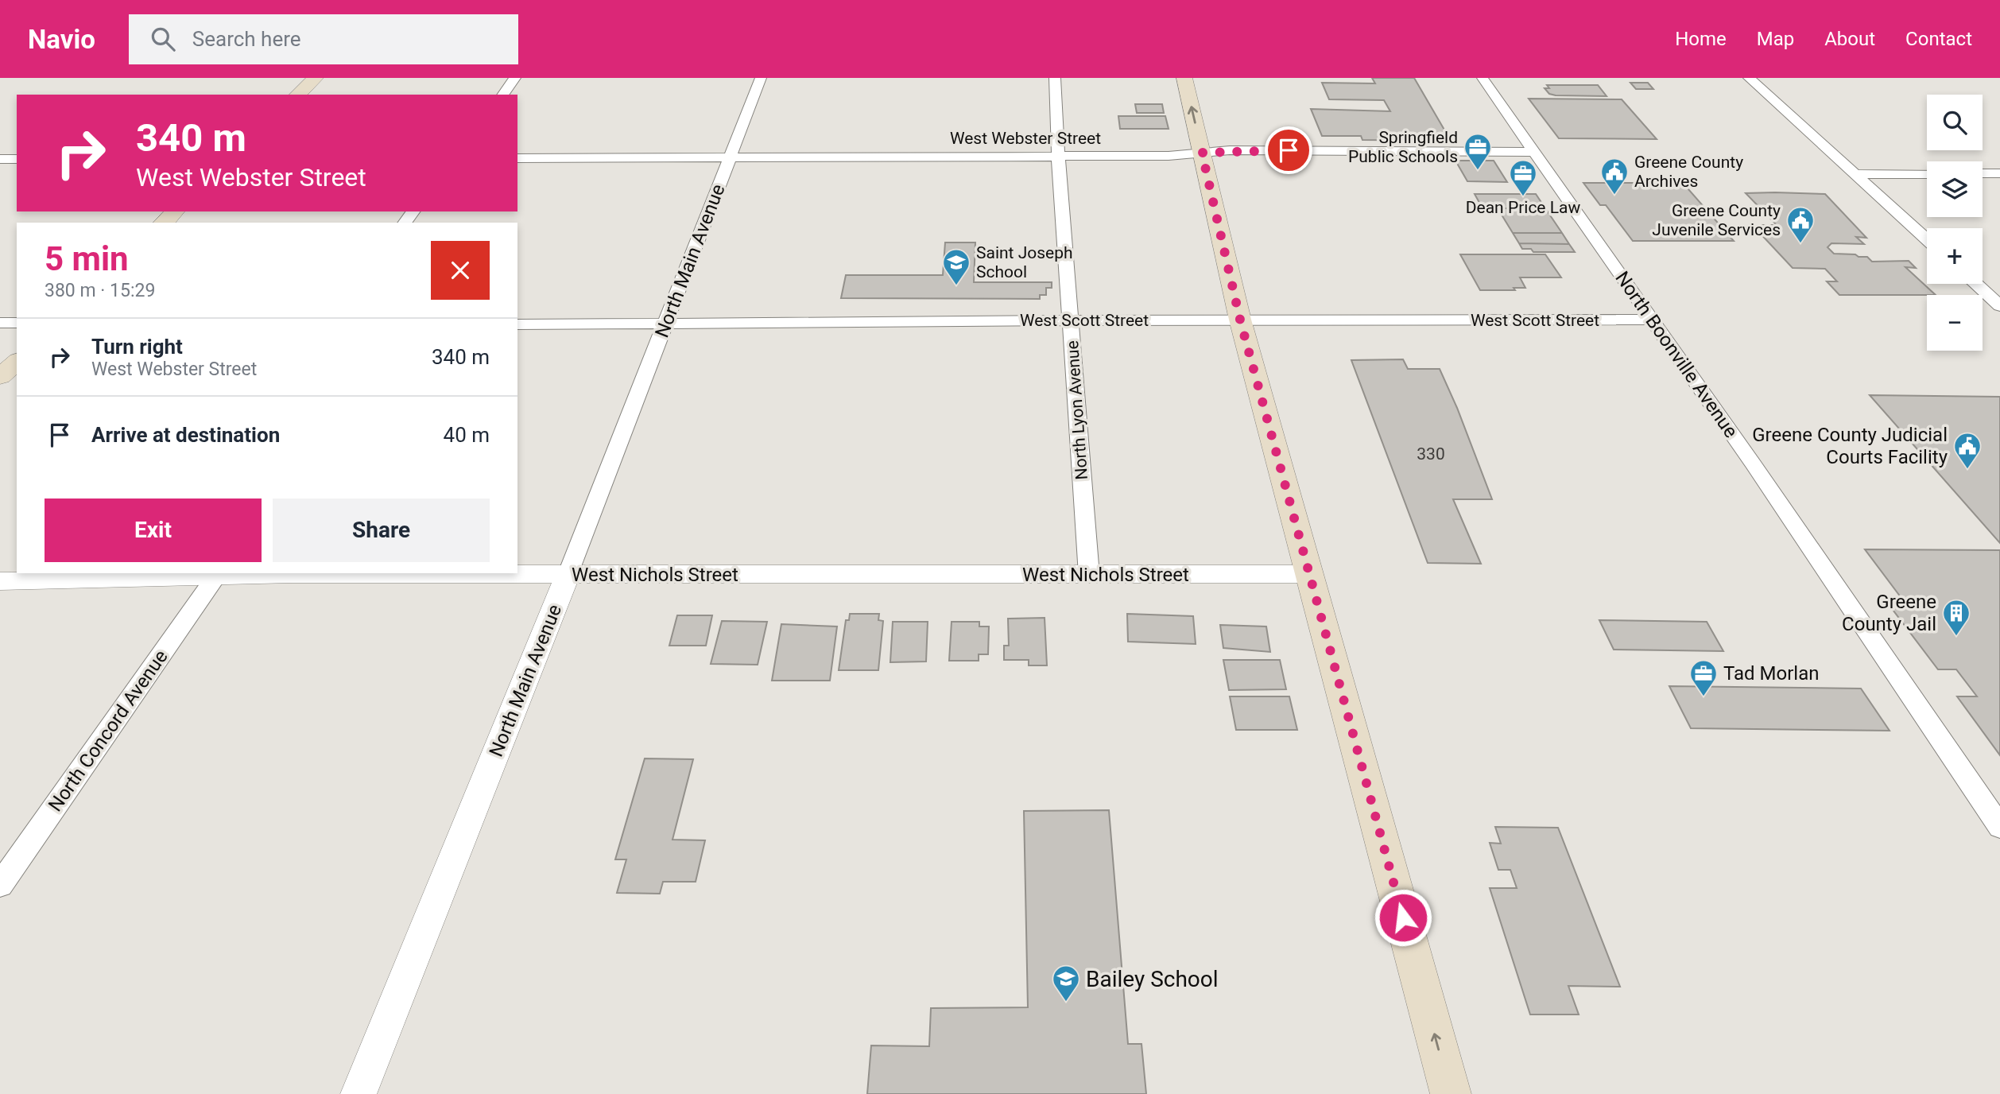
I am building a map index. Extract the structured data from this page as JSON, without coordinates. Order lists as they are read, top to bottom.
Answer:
{
  "streets": {
    "street": [
      "West Webster Street",
      "North Main Avenue",
      "West Scott Street",
      "North Boonville Avenue",
      "North Lyon Avenue",
      "West Nichols Street",
      "North Concord Avenue"
    ]
  },
  "crossings": [
    ["West Webster Street", "North Main Avenue"],
    ["West Webster Street", "North Boonville Avenue"],
    ["West Webster Street", "North Lyon Avenue"],
    ["North Main Avenue", "West Scott Street"],
    ["North Main Avenue", "West Nichols Street"],
    ["West Scott Street", "North Boonville Avenue"],
    ["West Scott Street", "North Lyon Avenue"],
    ["North Lyon Avenue", "West Nichols Street"],
    ["West Nichols Street", "North Concord Avenue"]
  ],
  "places": {
    "office": ["Springfield Public Schools", "Dean Price Law", "Tad Morlan"],
    "public building": ["Greene County Archives", "Greene County Juvenile Services", "Greene County Judicial Courts Facility"],
    "school or university": ["Saint Joseph School", "Bailey School"],
    "building": ["Greene County Jail"]
  },
  "house_numbers": ["330"],
  "page": {
    "header": "Navio",
    "search": "Search here",
    "nav": [
      "Home",
      "Map",
      "About",
      "Contact"
    ],
    "map_buttons": ["+", "−"],
    "turn": ["340 m", "West Webster Street"],
    "heading": ["5 min", "380 m · 15:29"],
    "list": [
      {
        "name": "Turn right",
        "note": "West Webster Street",
        "value": "340 m"
      },
      {
        "name": "Arrive at destination",
        "value": "40 m"
      }
    ],
    "buttons": ["Exit", "Share"]
  }
}
